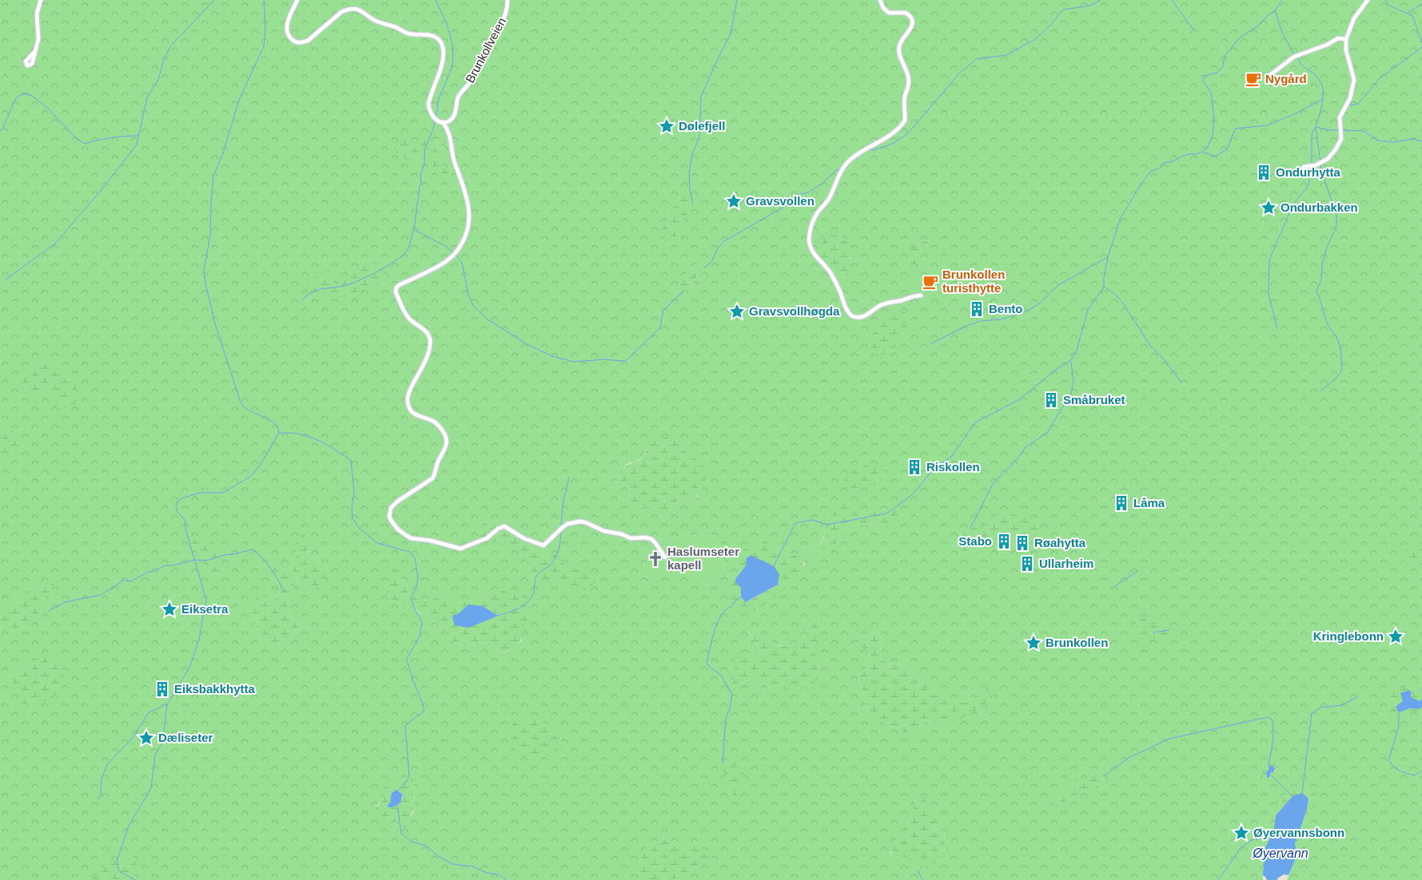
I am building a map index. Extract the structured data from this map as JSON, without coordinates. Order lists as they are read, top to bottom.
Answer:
{
  "streets": {
    "street": ["Brunkollveien"]
  },
  "water": ["Øyervann"],
  "places": {
    "cafe": ["Nygård", "Brunkollen turisthytte"],
    "place": [
      "Dølefjell",
      "Gravsvollen",
      "Ondurbakken",
      "Gravsvollhøgda",
      "Eiksetra",
      "Kringlebonn",
      "Brunkollen",
      "Dæliseter",
      "Øyervannsbonn"
    ],
    "building": [
      "Ondurhytta",
      "Bento",
      "Småbruket",
      "Riskollen",
      "Låma",
      "Stabo",
      "Røahytta",
      "Ullarheim",
      "Eiksbakkhytta"
    ],
    "church": ["Haslumseter kapell"]
  }
}
